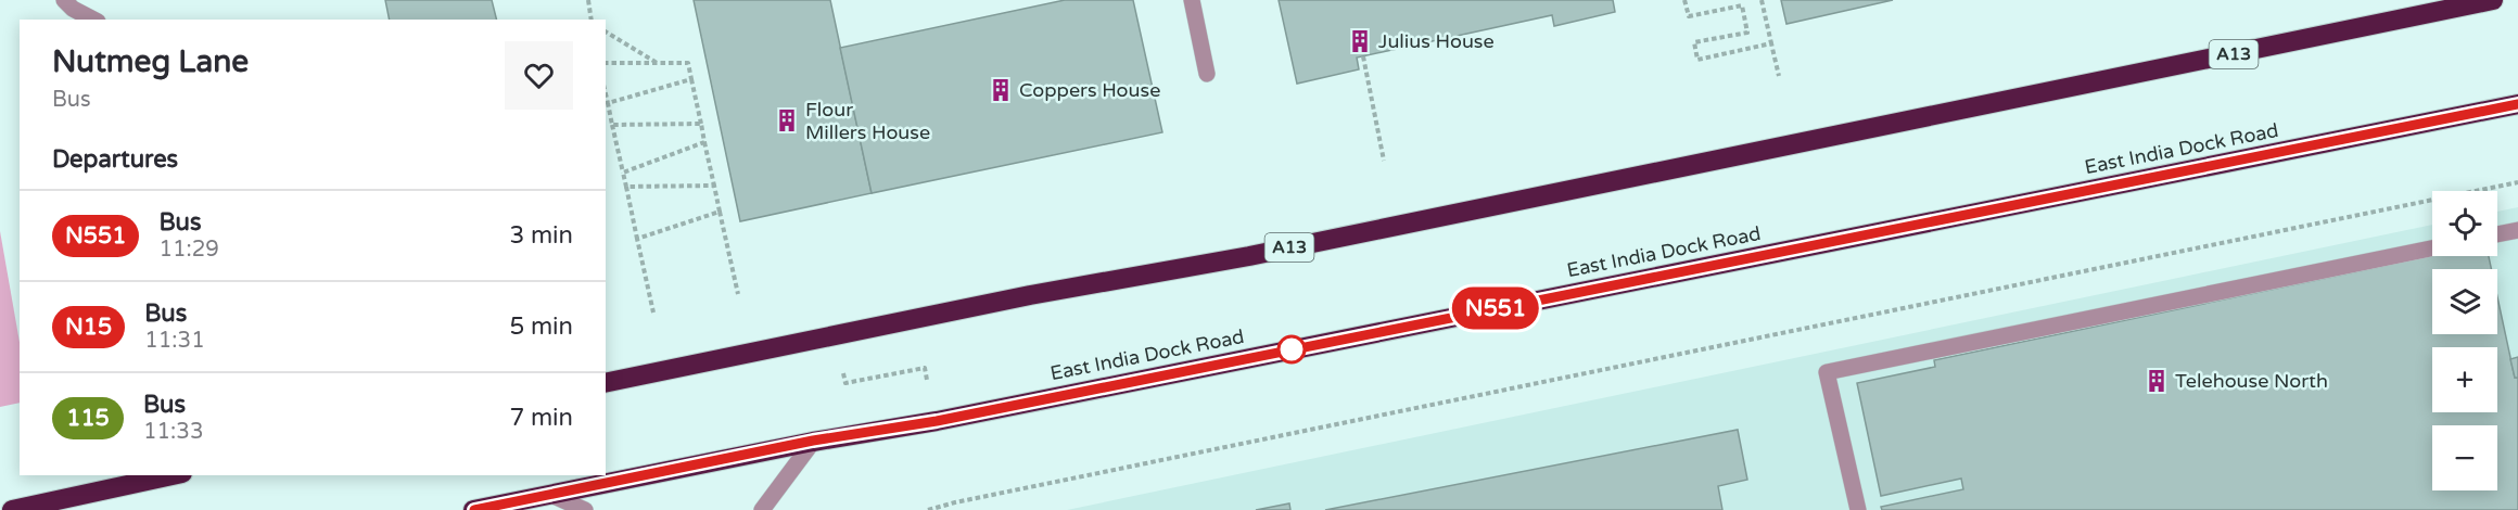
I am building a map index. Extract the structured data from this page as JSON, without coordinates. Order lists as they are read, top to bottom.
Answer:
{
  "streets": {
    "highway": ["A13", "East India Dock Road"]
  },
  "places": {
    "building": [
      "Julius House",
      "Coppers House",
      "Flour Millers House",
      "Telehouse North"
    ]
  },
  "lines": ["bus line N551"],
  "page": {
    "on_map": "N551",
    "heading": [
      ["Nutmeg Lane", "Bus"],
      "Departures"
    ],
    "list": [
      {
        "mark": "N551",
        "name": "Bus",
        "note": "11:29",
        "value": "3 min"
      },
      {
        "mark": "N15",
        "name": "Bus",
        "note": "11:31",
        "value": "5 min"
      },
      {
        "mark": "115",
        "name": "Bus",
        "note": "11:33",
        "value": "7 min"
      }
    ],
    "map_buttons": ["+", "−"]
  }
}
